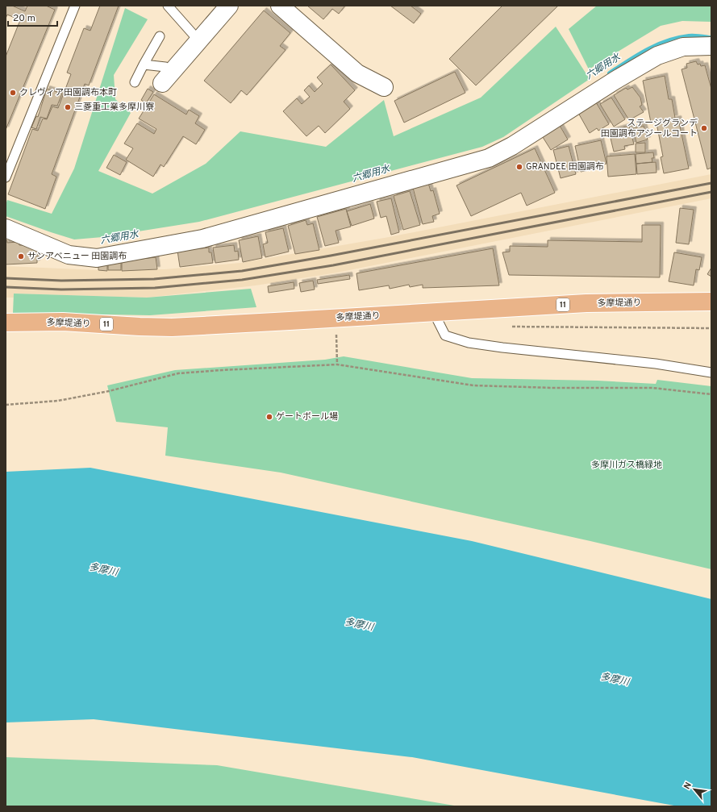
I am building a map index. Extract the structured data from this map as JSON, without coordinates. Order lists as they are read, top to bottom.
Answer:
{
  "streets": {
    "main road": ["多摩堤通り", "11"]
  },
  "water": ["六郷用水", "多摩川"],
  "parks": ["多摩川ガス橋緑地"],
  "places": [
    "クレヴィア田園調布本町",
    "三菱重工業多摩川寮",
    "ステージグランデ 田園調布アジールコート",
    "GRANDEE 田園調布",
    "サンアベニュー 田園調布",
    "ゲートボール場"
  ],
  "scale_bar": "20 m",
  "north": "top left"
}
